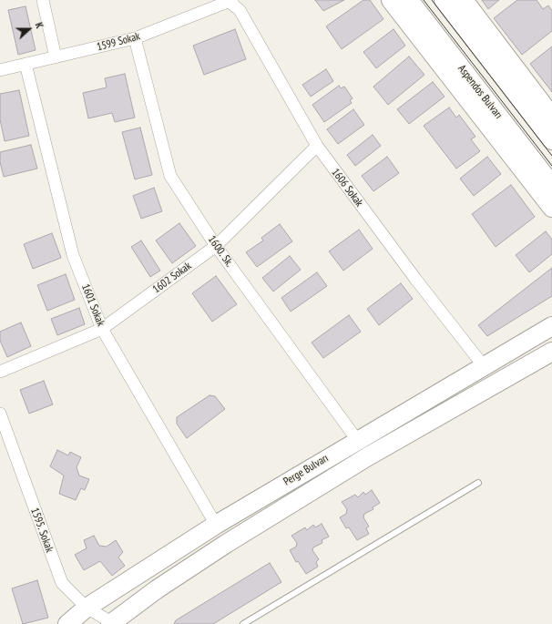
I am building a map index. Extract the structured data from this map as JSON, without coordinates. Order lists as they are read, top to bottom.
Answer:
{
  "streets": {
    "main road": ["Aspendos Bulvarı", "Perge Bulvarı"],
    "street": [
      "1599 Sokak",
      "1606 Sokak",
      "1600. Sk.",
      "1602 Sokak",
      "1601 Sokak",
      "1595. Sokak"
    ]
  },
  "crossings": [
    ["1599 Sokak", "1606 Sokak"],
    ["1599 Sokak", "1600. Sk."],
    ["1599 Sokak", "1601 Sokak"],
    ["1606 Sokak", "1602 Sokak"],
    ["1606 Sokak", "Perge Bulvarı"],
    ["1600. Sk.", "1602 Sokak"],
    ["1600. Sk.", "Perge Bulvarı"],
    ["1602 Sokak", "1601 Sokak"],
    ["1601 Sokak", "Perge Bulvarı"],
    ["Perge Bulvarı", "1595. Sokak"]
  ],
  "north": "right"
}
